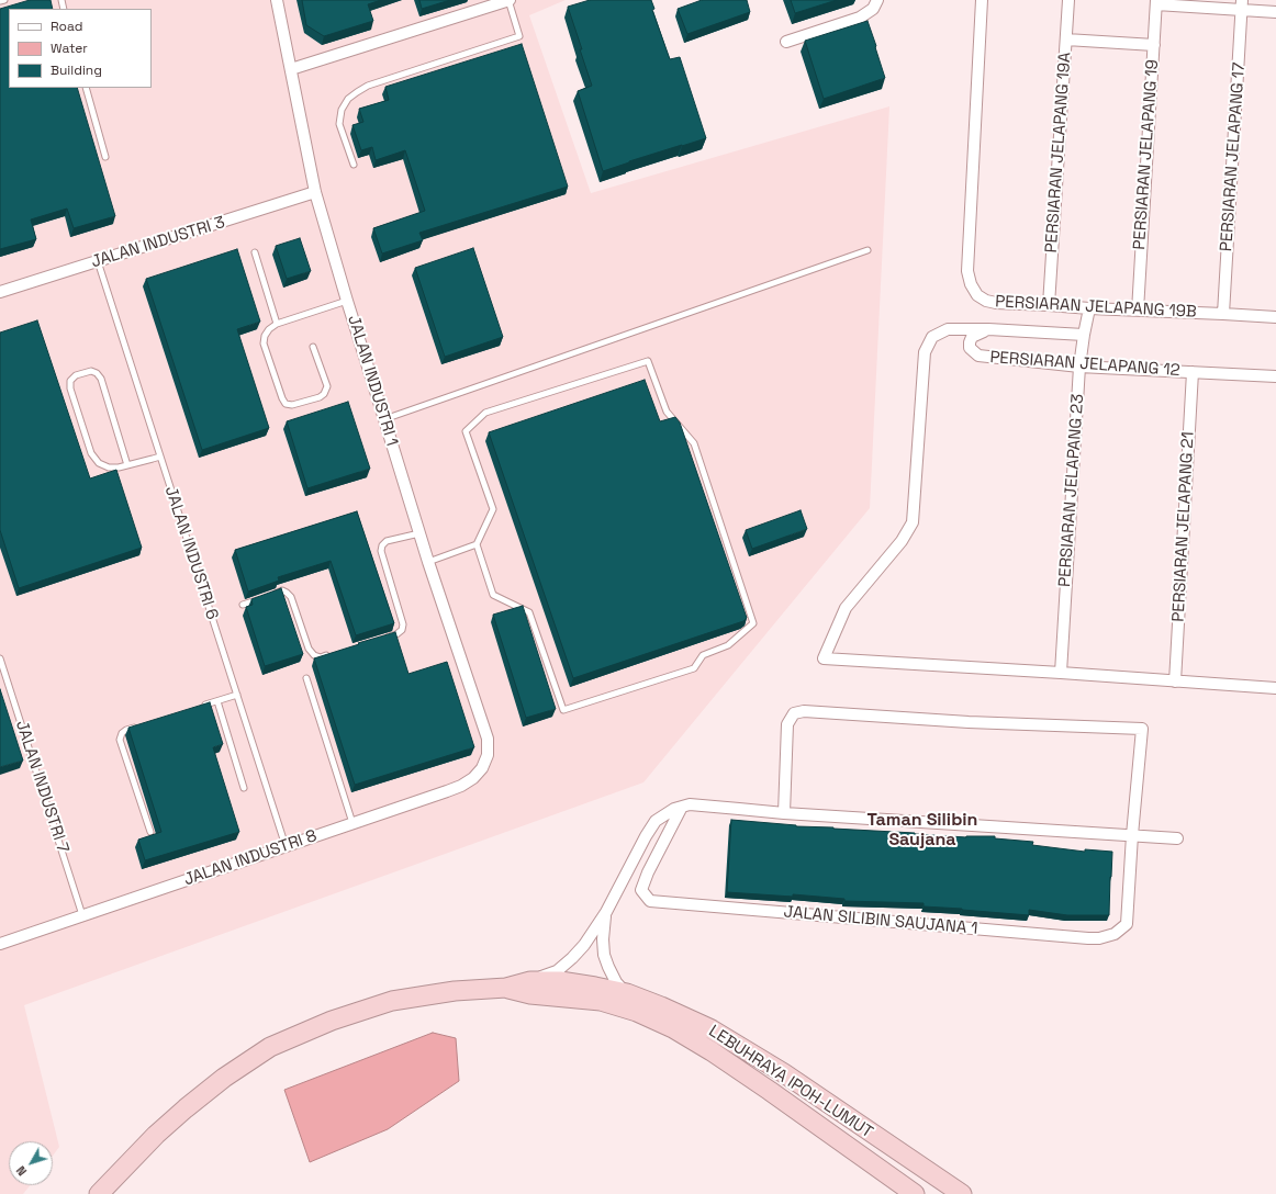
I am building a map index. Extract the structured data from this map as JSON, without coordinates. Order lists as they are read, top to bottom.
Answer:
{
  "streets": {
    "highway": ["LEBUHRAYA IPOH-LUMUT"],
    "street": [
      "PERSIARAN JELAPANG 19A",
      "PERSIARAN JELAPANG 19",
      "PERSIARAN JELAPANG 17",
      "JALAN INDUSTRI 3",
      "PERSIARAN JELAPANG 19B",
      "PERSIARAN JELAPANG 12",
      "JALAN INDUSTRI 1",
      "PERSIARAN JELAPANG 23",
      "PERSIARAN JELAPANG 21",
      "JALAN INDUSTRI 8",
      "JALAN SILIBIN SAUJANA 1"
    ],
    "lane": ["JALAN INDUSTRI 6", "JALAN INDUSTRI 7"]
  },
  "crossings": [
    ["PERSIARAN JELAPANG 19A", "PERSIARAN JELAPANG 19B"],
    ["PERSIARAN JELAPANG 19", "PERSIARAN JELAPANG 19B"],
    ["PERSIARAN JELAPANG 17", "PERSIARAN JELAPANG 19B"],
    ["JALAN INDUSTRI 3", "JALAN INDUSTRI 1"],
    ["JALAN INDUSTRI 3", "JALAN INDUSTRI 6"],
    ["PERSIARAN JELAPANG 19B", "PERSIARAN JELAPANG 23"],
    ["PERSIARAN JELAPANG 12", "PERSIARAN JELAPANG 23"],
    ["PERSIARAN JELAPANG 12", "PERSIARAN JELAPANG 21"],
    ["JALAN INDUSTRI 1", "JALAN INDUSTRI 8"],
    ["JALAN INDUSTRI 6", "JALAN INDUSTRI 8"],
    ["JALAN INDUSTRI 7", "JALAN INDUSTRI 8"]
  ],
  "districts": ["Taman Silibin Saujana"],
  "legend": ["Road", "Water", "Building"],
  "north": "bottom left"
}
